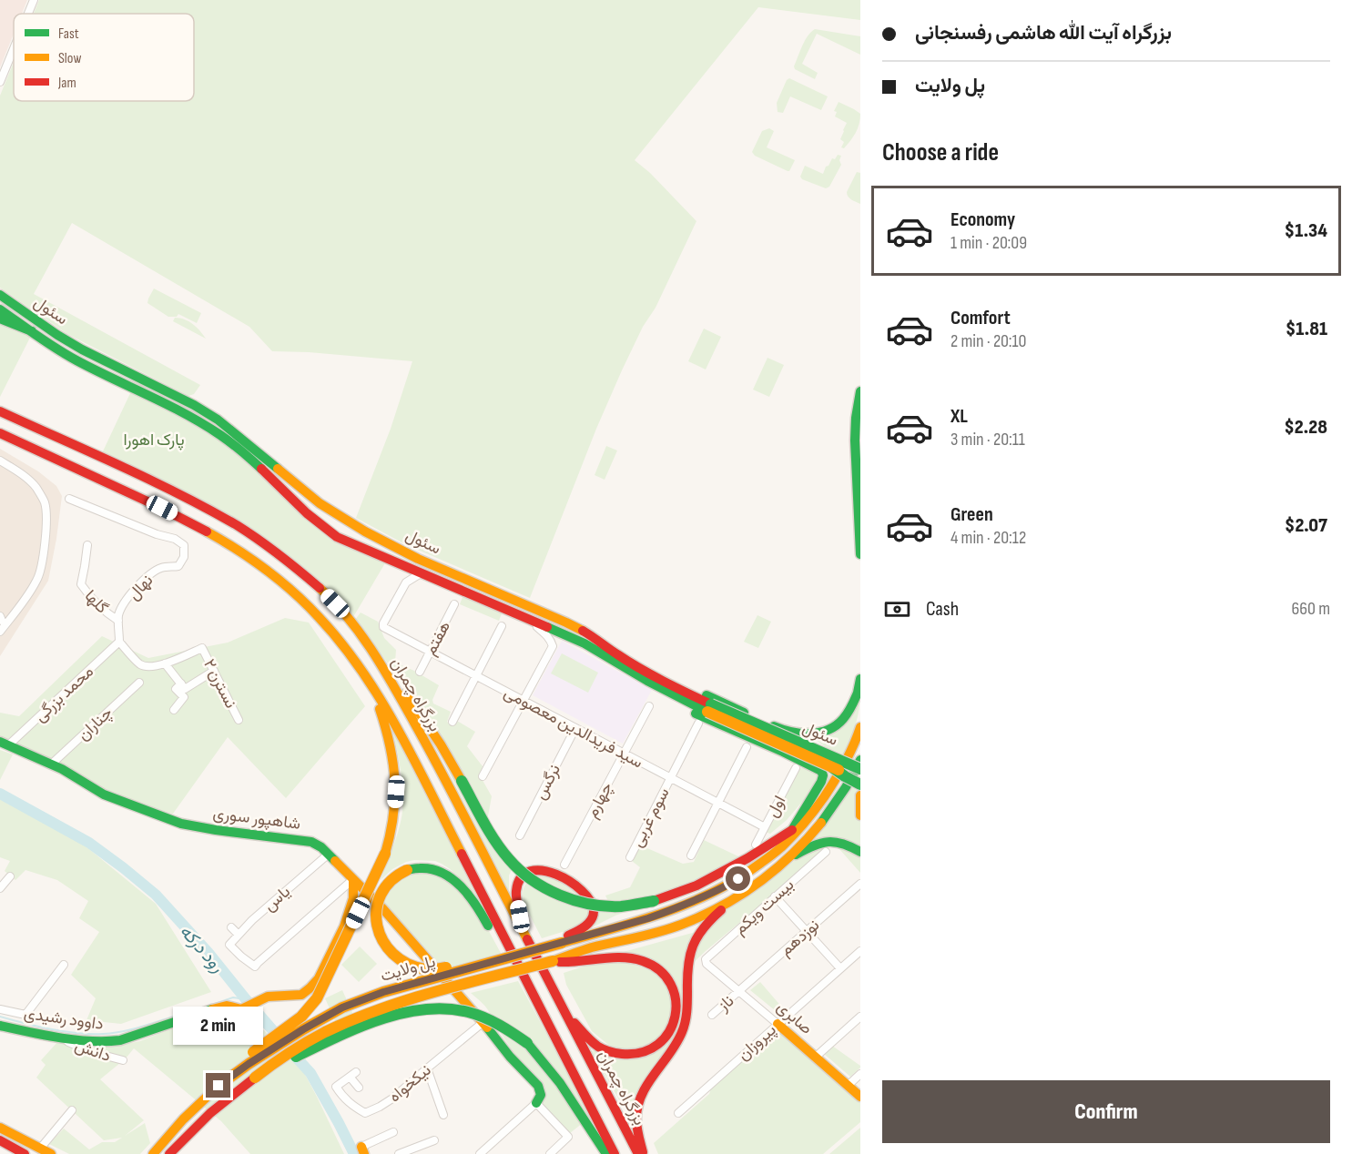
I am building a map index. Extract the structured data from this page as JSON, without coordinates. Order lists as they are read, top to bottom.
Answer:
{
  "streets": {
    "main road": [
      "سئول",
      "بزرگراه چمران",
      "شاهپور سوری",
      "پل ولایت",
      "صابری",
      "داوود رشیدی"
    ],
    "street": [
      "نهال",
      "گلها",
      "هفتم",
      "نسترن ۲",
      "محمد بزرگی",
      "چناران",
      "سید فریدالدین معصومی",
      "نرگس",
      "چهارم",
      "اول",
      "سوم غربی",
      "یاس",
      "بیست ویکم",
      "نوزدهم",
      "ناز",
      "پیروزان",
      "دانش",
      "نیکخواه"
    ]
  },
  "crossings": [
    ["سئول", "سید فریدالدین معصومی"],
    ["نهال", "گلها"],
    ["نهال", "محمد بزرگی"],
    ["هفتم", "سید فریدالدین معصومی"],
    ["محمد بزرگی", "شاهپور سوری"],
    ["چناران", "شاهپور سوری"],
    ["سید فریدالدین معصومی", "نرگس"],
    ["سید فریدالدین معصومی", "چهارم"],
    ["سید فریدالدین معصومی", "اول"],
    ["سید فریدالدین معصومی", "سوم غربی"],
    ["شاهپور سوری", "یاس"],
    ["شاهپور سوری", "داوود رشیدی"],
    ["یاس", "داوود رشیدی"],
    ["بیست ویکم", "صابری"],
    ["نوزدهم", "ناز"],
    ["نوزدهم", "صابری"],
    ["ناز", "صابری"],
    ["صابری", "پیروزان"],
    ["داوود رشیدی", "دانش"]
  ],
  "water": ["رود درکه"],
  "parks": ["پارک اهورا"],
  "legend": ["Fast", "Slow", "Jam"],
  "page": {
    "banner": ["بزرگراه آیت الله هاشمی رفسنجانی", "پل ولایت"],
    "heading": "Choose a ride",
    "list": [
      {
        "name": "Economy",
        "note": "1 min · 20:09",
        "value": "$1.34"
      },
      {
        "name": "Comfort",
        "note": "2 min · 20:10",
        "value": "$1.81"
      },
      {
        "name": "XL",
        "note": "3 min · 20:11",
        "value": "$2.28"
      },
      {
        "name": "Green",
        "note": "4 min · 20:12",
        "value": "$2.07"
      }
    ],
    "pay": ["Cash", "660 m"],
    "bubble": "2 min",
    "buttons": "Confirm"
  }
}
